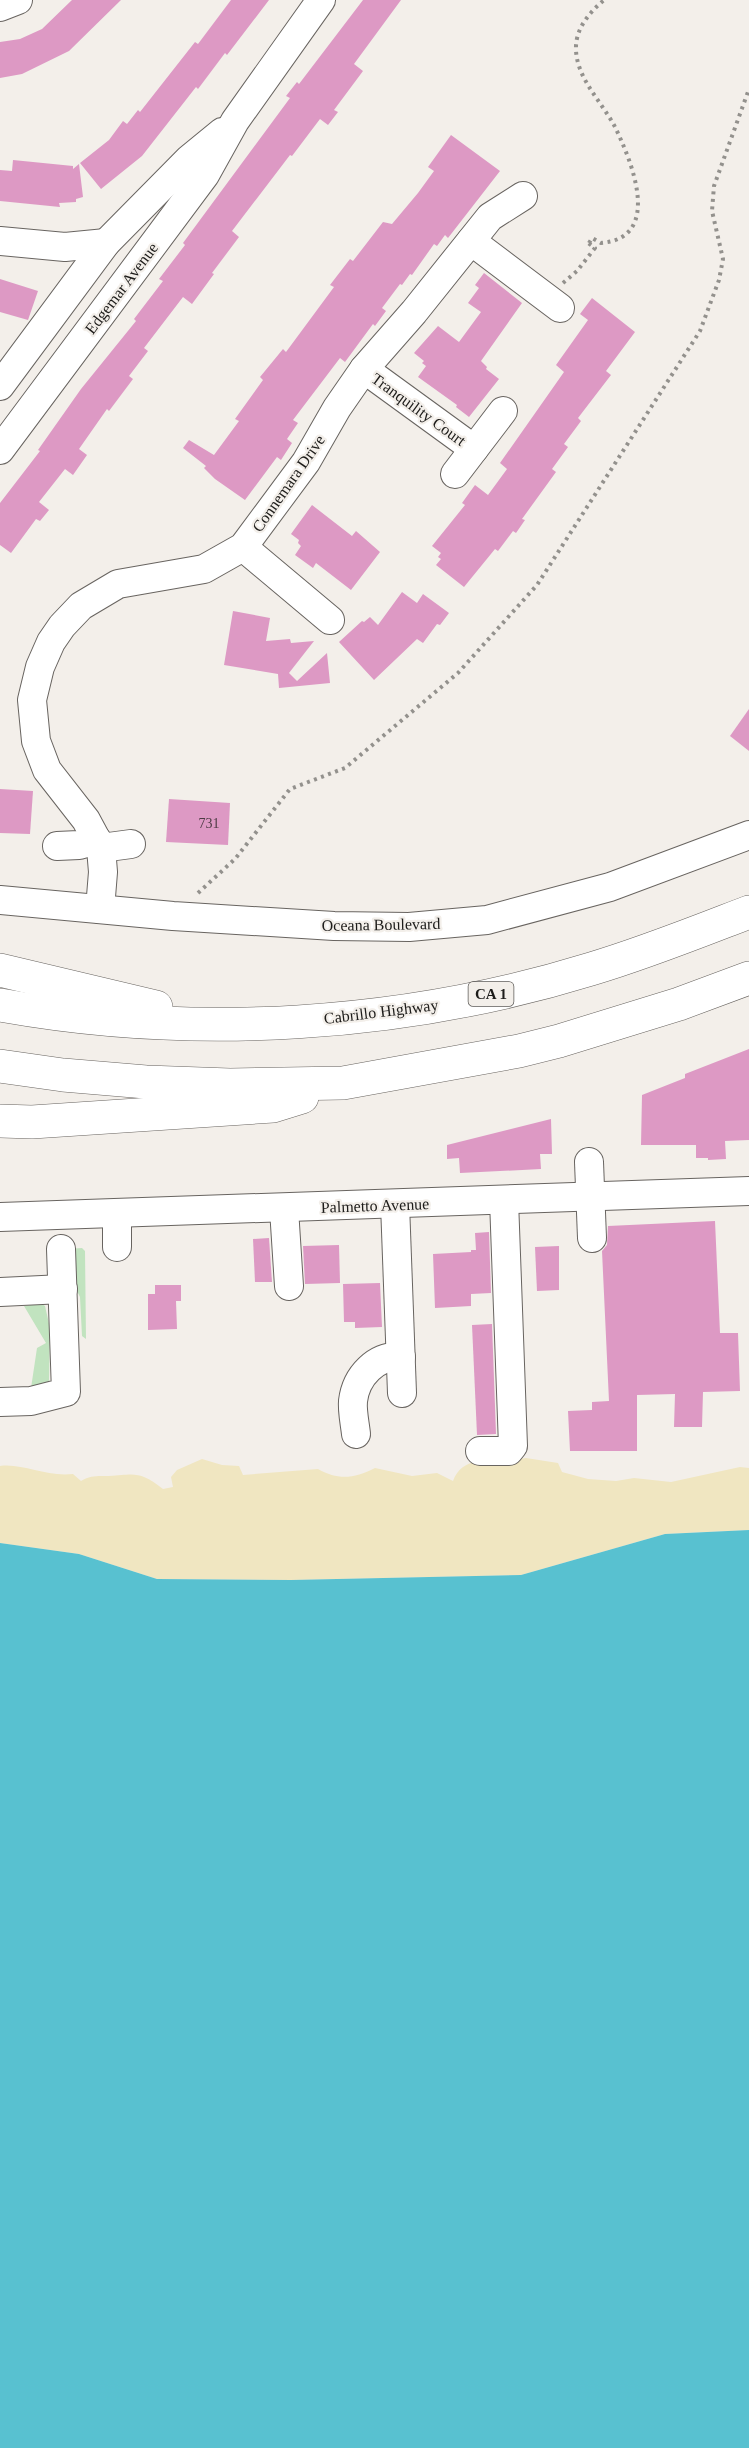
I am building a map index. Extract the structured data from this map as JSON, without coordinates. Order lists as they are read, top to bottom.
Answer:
{
  "streets": {
    "highway": ["CA 1", "Cabrillo Highway"],
    "street": [
      "Edgemar Avenue",
      "Tranquility Court",
      "Connemara Drive",
      "Oceana Boulevard",
      "Palmetto Avenue"
    ]
  },
  "crossings": [
    ["Tranquility Court", "Connemara Drive"],
    ["Connemara Drive", "Oceana Boulevard"]
  ],
  "house_numbers": ["731"]
}
